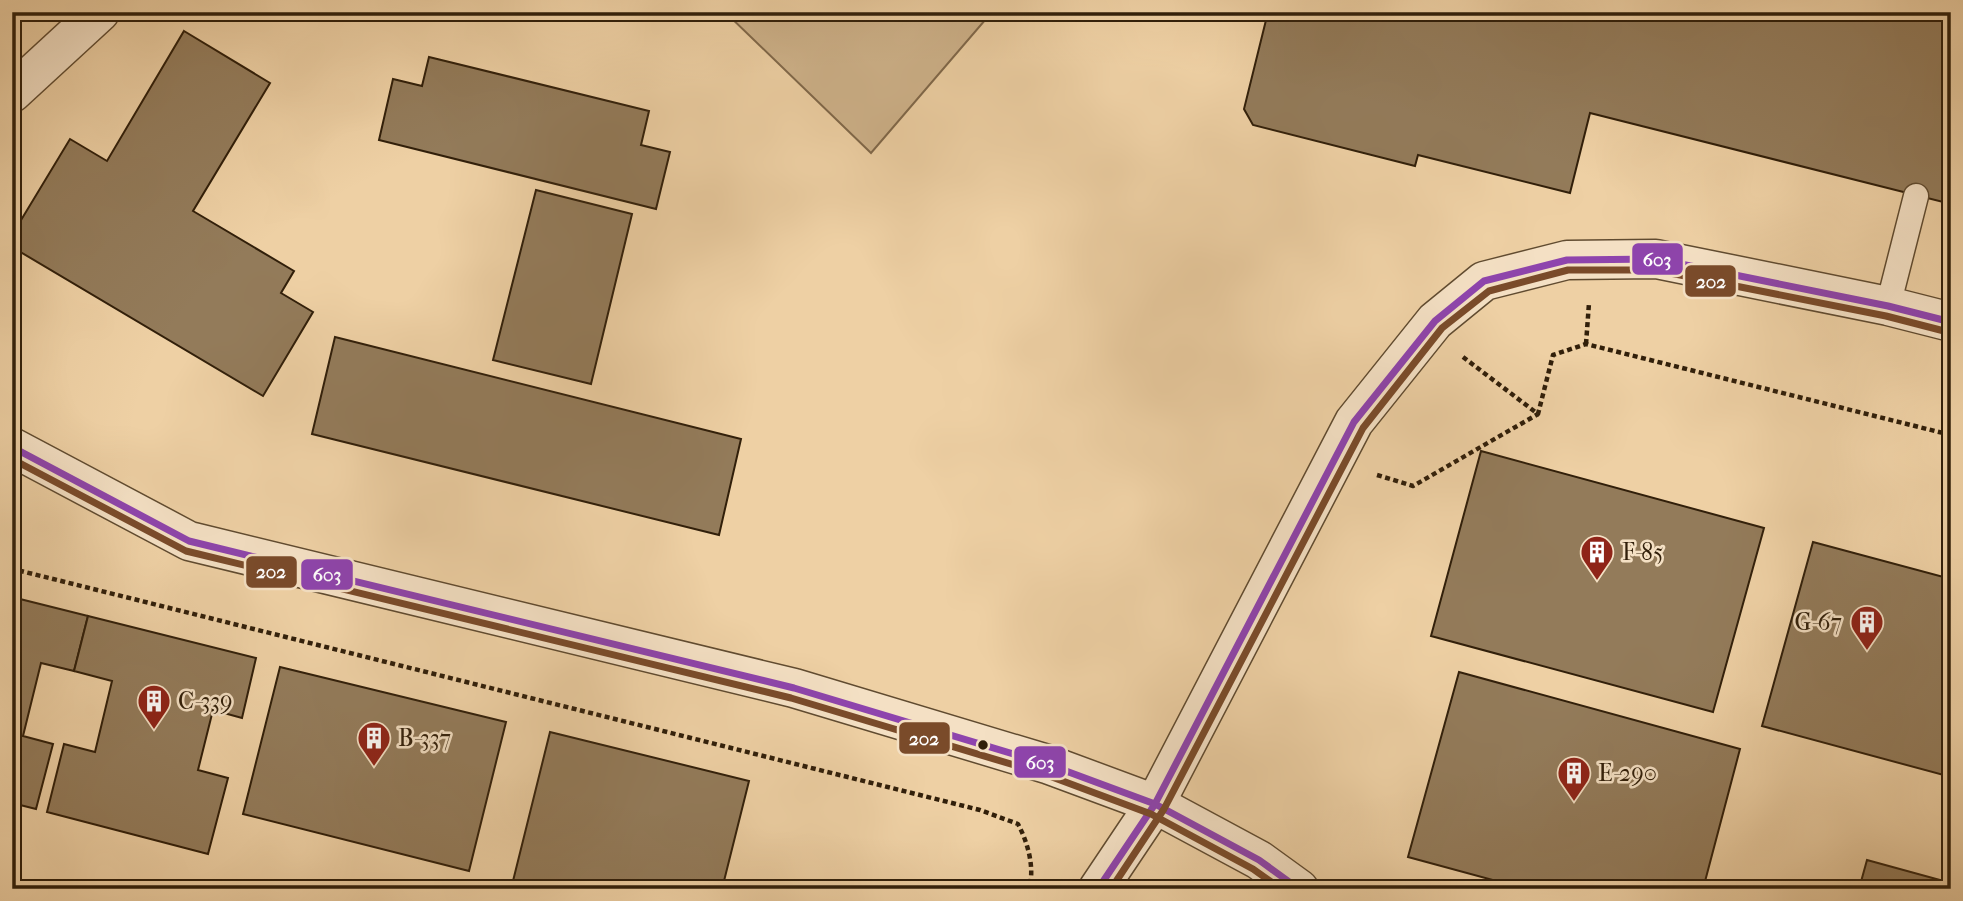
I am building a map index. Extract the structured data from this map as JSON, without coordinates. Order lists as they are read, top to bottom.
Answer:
{
  "places": {
    "building": [
      "F-85",
      "G-67",
      "C-339",
      "B-337",
      "E-290"
    ]
  },
  "lines": ["transit line 603", "transit line 202"]
}
